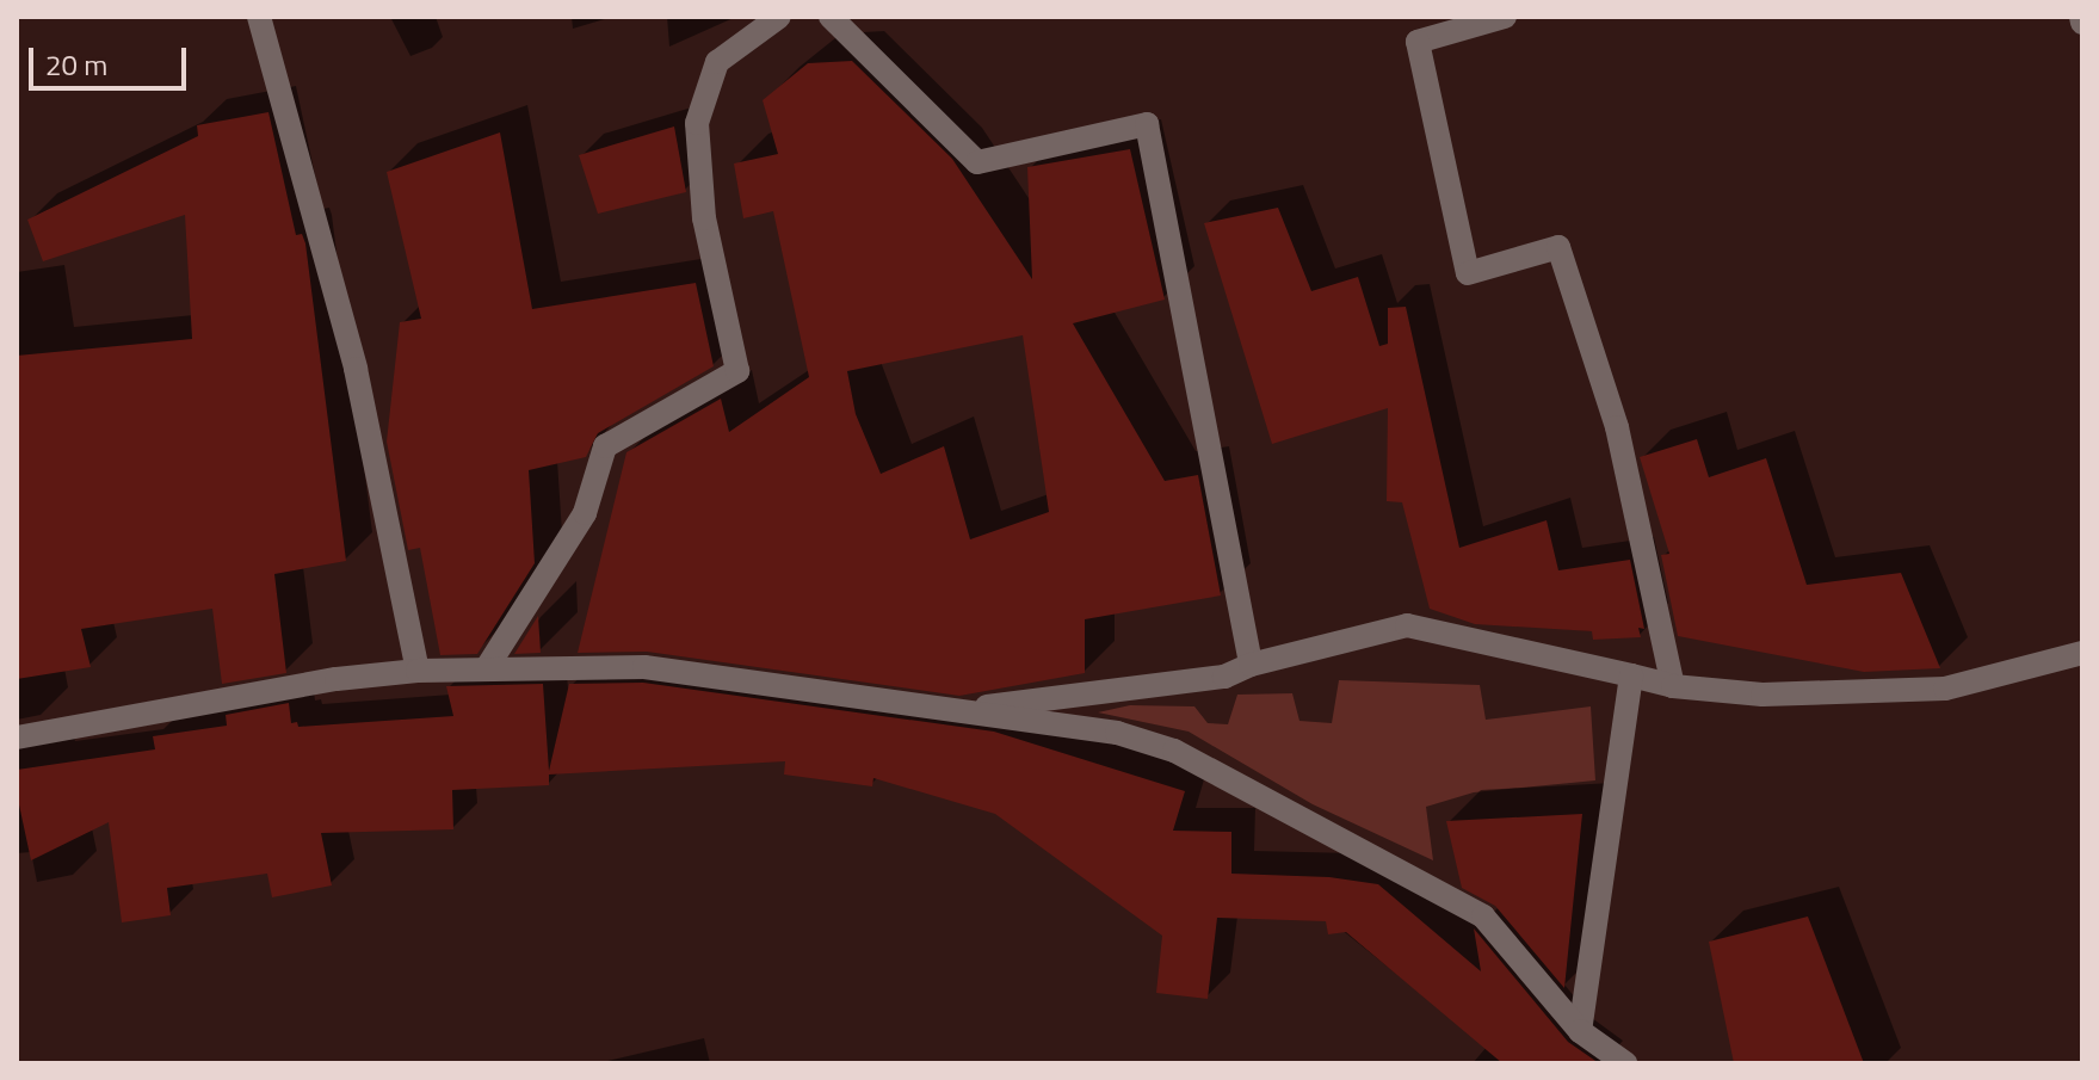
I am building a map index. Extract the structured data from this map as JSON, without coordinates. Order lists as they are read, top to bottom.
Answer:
{
  "scale_bar": "20 m"
}
